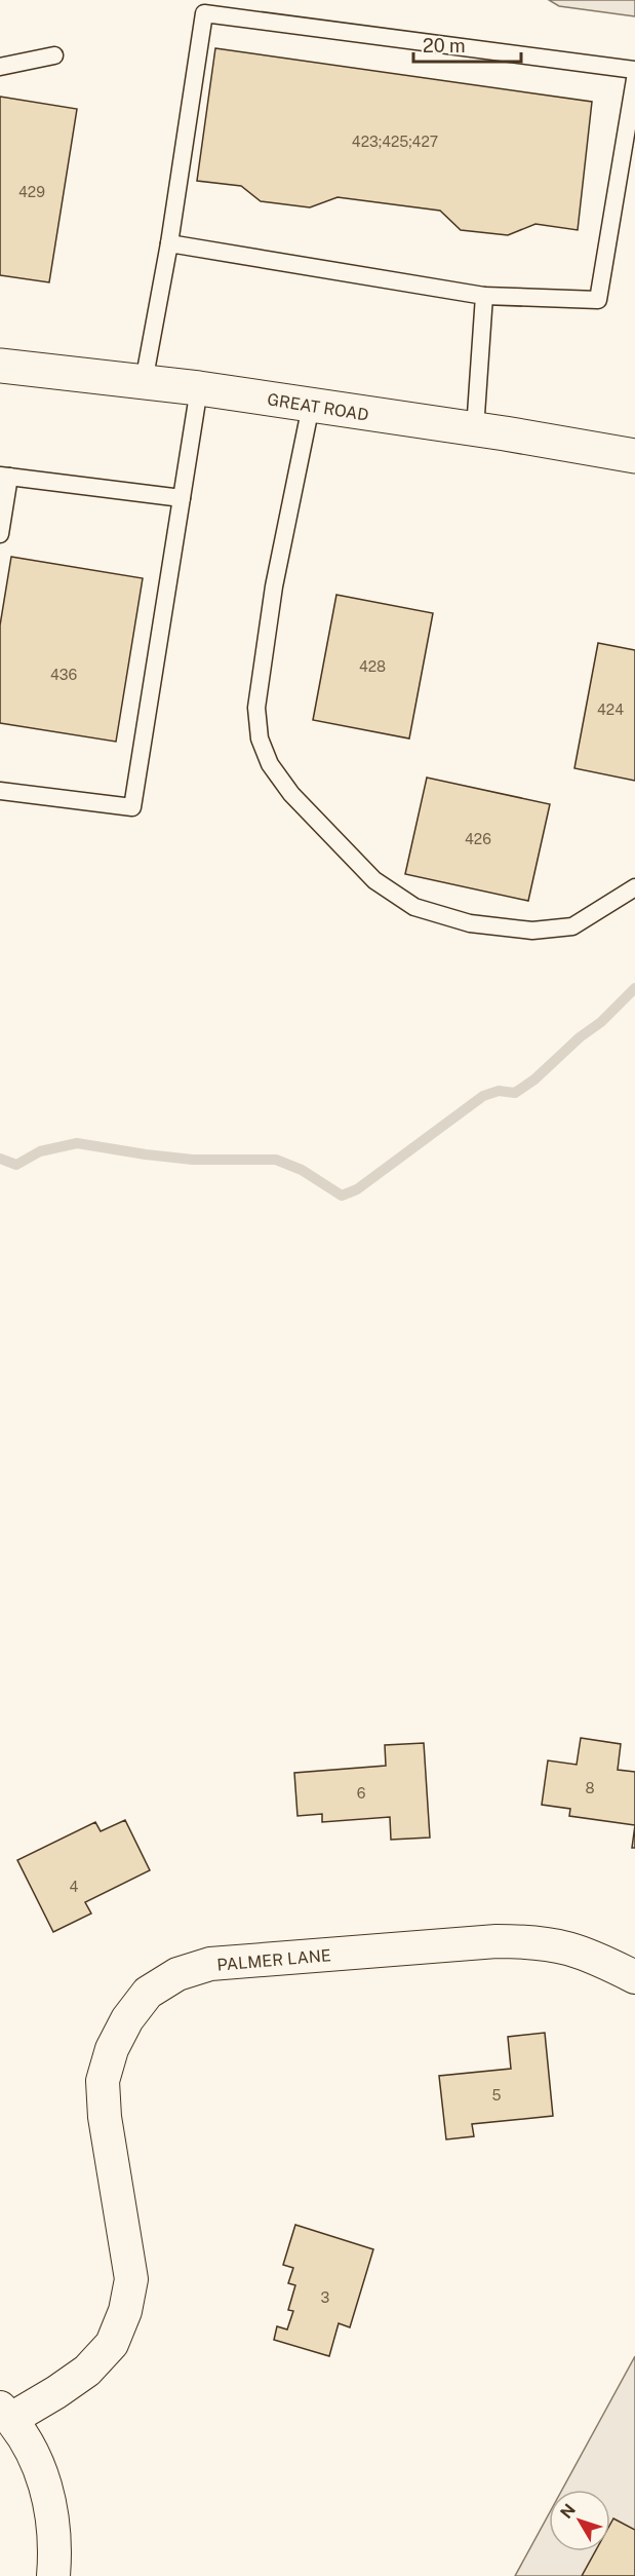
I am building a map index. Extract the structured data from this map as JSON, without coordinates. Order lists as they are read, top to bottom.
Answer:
{
  "streets": {
    "main road": ["GREAT ROAD"],
    "street": ["PALMER LANE"]
  },
  "house_numbers": [
    "423;425;427",
    "429",
    "428",
    "436",
    "424",
    "426",
    "8",
    "6",
    "4",
    "5",
    "3"
  ],
  "scale_bar": "20 m",
  "north": "top left"
}
